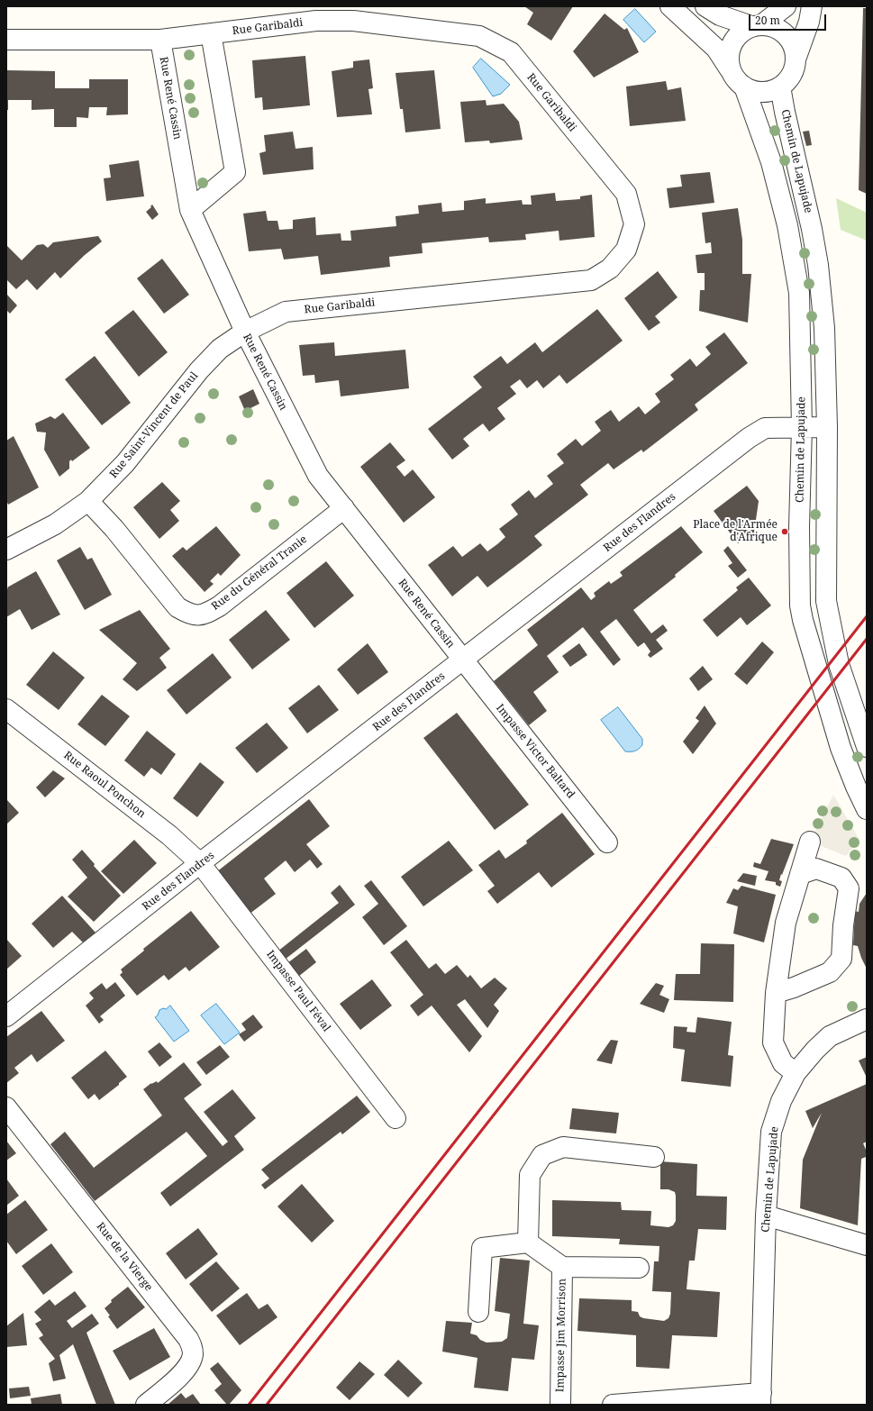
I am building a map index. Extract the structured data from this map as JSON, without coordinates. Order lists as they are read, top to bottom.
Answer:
{
  "streets": {
    "street": [
      "Rue Garibaldi",
      "Rue René Cassin",
      "Chemin de Lapujade",
      "Rue Saint-Vincent de Paul",
      "Rue des Flandres",
      "Rue du Général Tranie",
      "Impasse Victor Baltard",
      "Rue Raoul Ponchon",
      "Impasse Paul Féval",
      "Rue de la Vierge",
      "Impasse Jim Morrison"
    ]
  },
  "crossings": [
    ["Rue Garibaldi", "Rue René Cassin"],
    ["Rue Garibaldi", "Rue Saint-Vincent de Paul"],
    ["Rue René Cassin", "Rue Saint-Vincent de Paul"],
    ["Rue René Cassin", "Rue des Flandres"],
    ["Rue René Cassin", "Rue du Général Tranie"],
    ["Rue René Cassin", "Impasse Victor Baltard"],
    ["Chemin de Lapujade", "Rue des Flandres"],
    ["Rue Saint-Vincent de Paul", "Rue du Général Tranie"],
    ["Rue des Flandres", "Impasse Victor Baltard"],
    ["Rue des Flandres", "Rue Raoul Ponchon"],
    ["Rue des Flandres", "Impasse Paul Féval"],
    ["Rue Raoul Ponchon", "Impasse Paul Féval"]
  ],
  "places": ["Place de l'Armée d'Afrique"],
  "scale_bar": "20 m"
}
